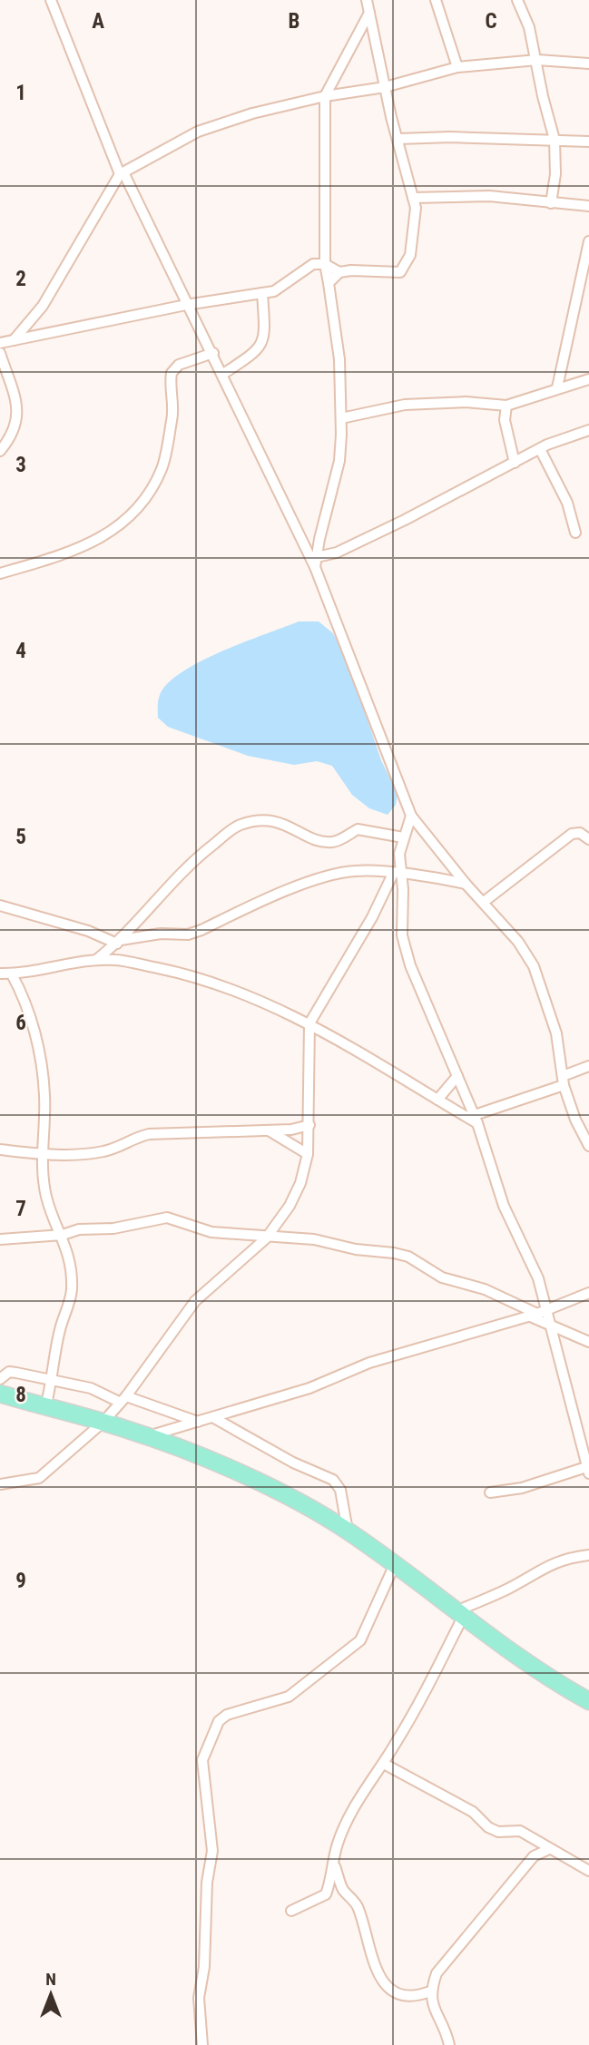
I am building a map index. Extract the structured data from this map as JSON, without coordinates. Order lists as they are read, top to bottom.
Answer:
{
  "north": "top",
  "grid": {
    "columns": ["A", "B", "C"],
    "rows": [
      "1",
      "2",
      "3",
      "4",
      "5",
      "6",
      "7",
      "8",
      "9"
    ]
  }
}
